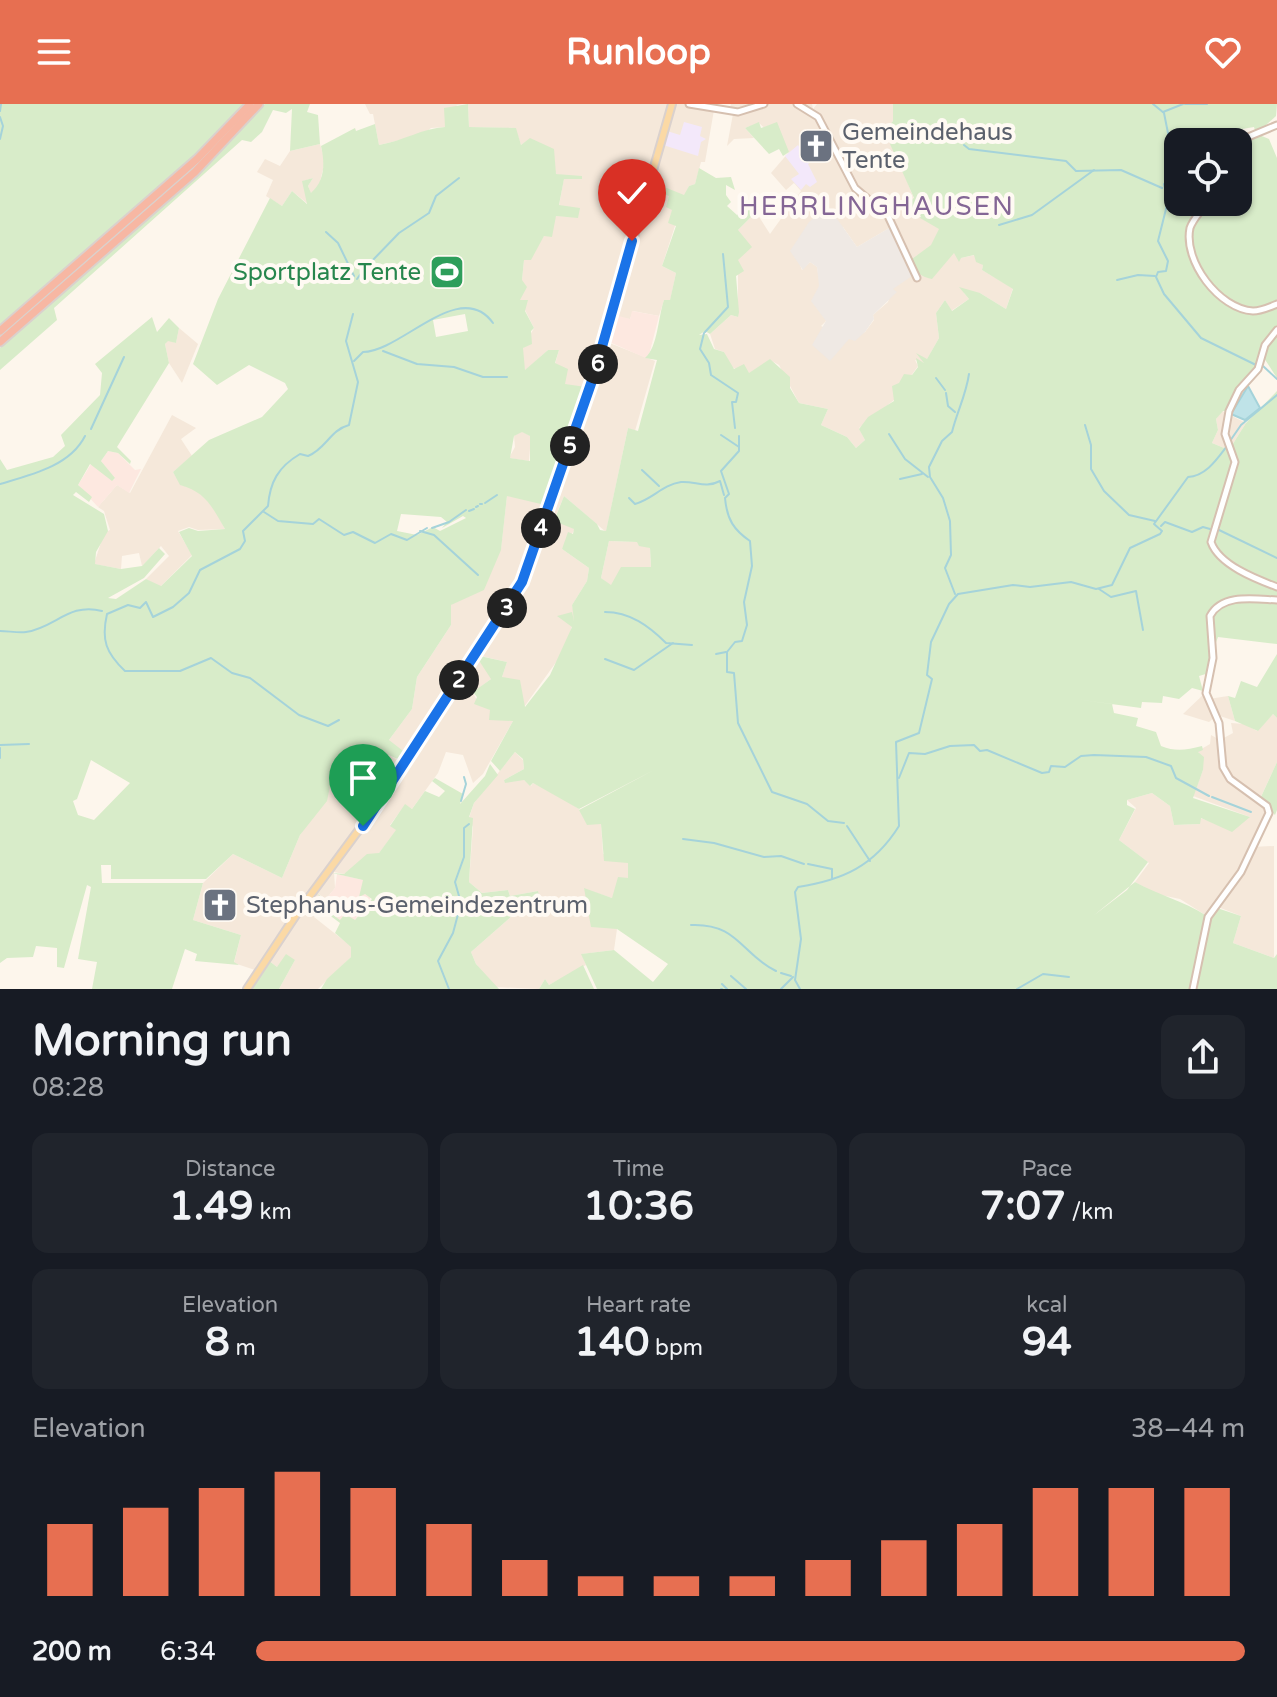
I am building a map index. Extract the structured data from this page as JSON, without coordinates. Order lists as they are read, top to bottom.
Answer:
{
  "districts": ["HERRLINGHAUSEN"],
  "places": {
    "church": ["Gemeindehaus Tente", "Stephanus-Gemeindezentrum"],
    "sports": ["Sportplatz Tente"]
  },
  "page": {
    "header": "Runloop",
    "pins": [
      "6",
      "5",
      "4",
      "3",
      "2"
    ],
    "heading": ["Morning run", "08:28"],
    "stats": [
      ["Distance", "1.49 km"],
      ["Time", "10:36"],
      ["Pace", "7:07 /km"],
      ["Elevation", "8 m"],
      ["Heart rate", "140 bpm"],
      ["kcal", "94"]
    ],
    "chart": ["Elevation", "38–44 m"],
    "list": [
      {
        "name": "200 m",
        "note": "6:34"
      }
    ]
  }
}
